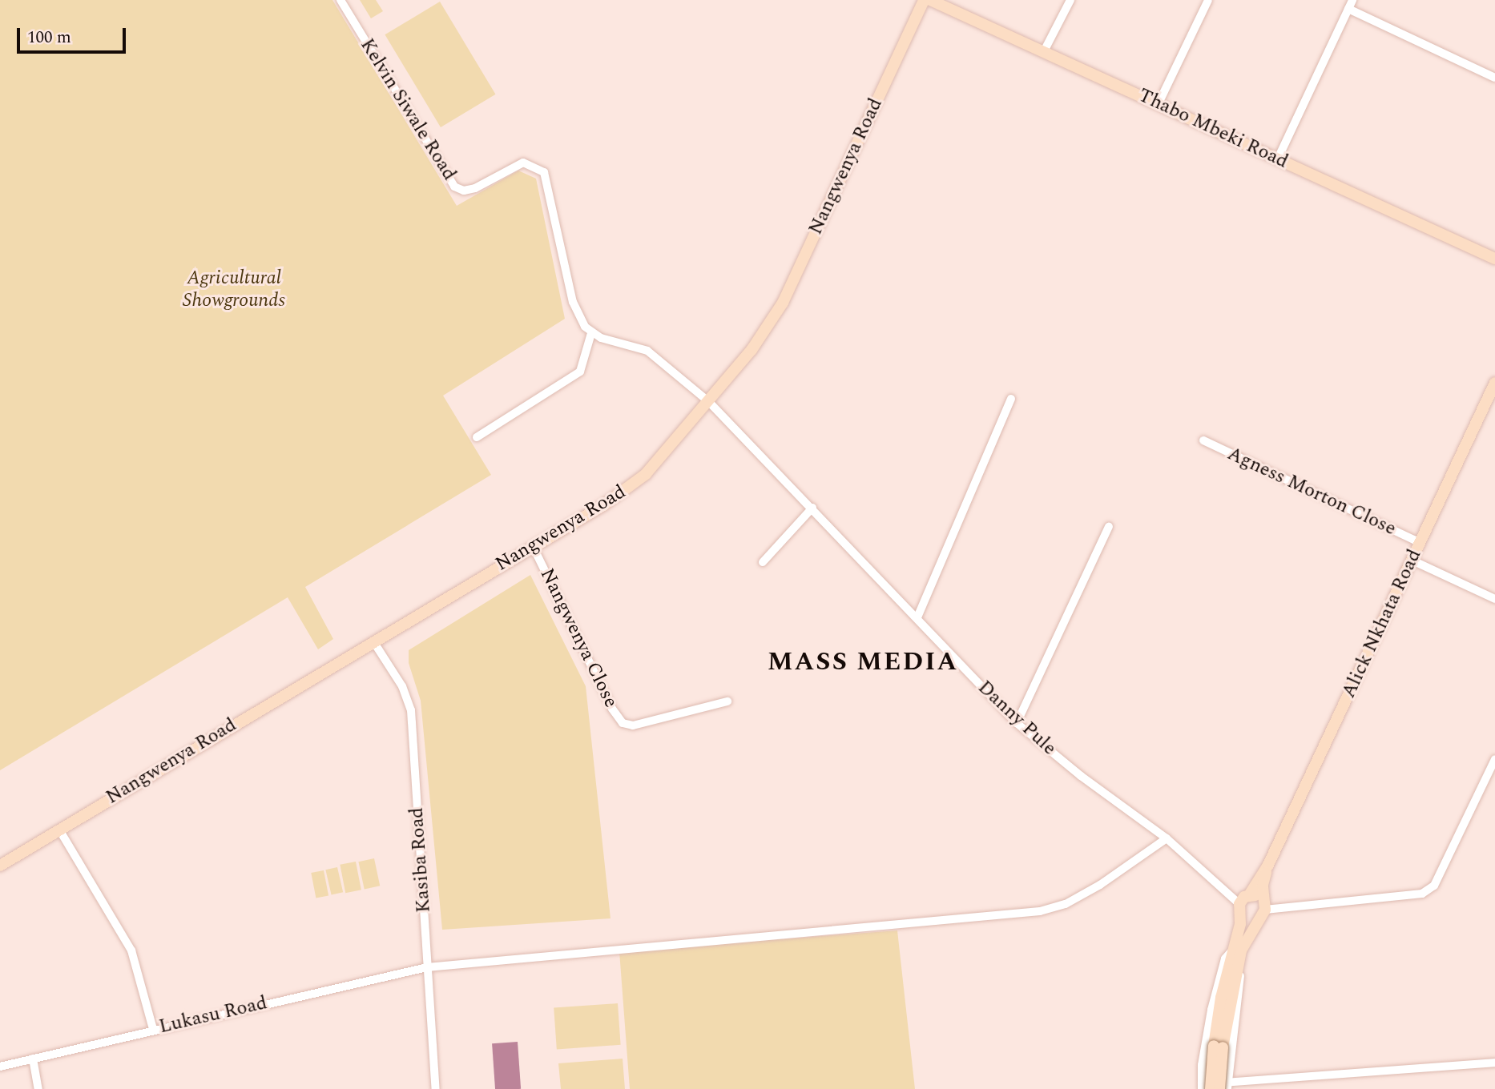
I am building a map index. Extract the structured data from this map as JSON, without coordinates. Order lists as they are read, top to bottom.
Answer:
{
  "streets": {
    "main road": ["Thabo Mbeki Road", "Nangwenya Road", "Alick Nkhata Road"],
    "street": [
      "Kelvin Siwale Road",
      "Agness Morton Close",
      "Nangwenya Close",
      "Danny Pule",
      "Kasiba Road",
      "Lukasu Road"
    ]
  },
  "crossings": [
    ["Nangwenya Road", "Nangwenya Close"],
    ["Nangwenya Road", "Danny Pule"],
    ["Nangwenya Road", "Kasiba Road"],
    ["Agness Morton Close", "Alick Nkhata Road"],
    ["Alick Nkhata Road", "Danny Pule"],
    ["Danny Pule", "Lukasu Road"],
    ["Kasiba Road", "Lukasu Road"]
  ],
  "districts": ["MASS MEDIA"],
  "parks": ["Agricultural Showgrounds"],
  "scale_bar": "100 m"
}
